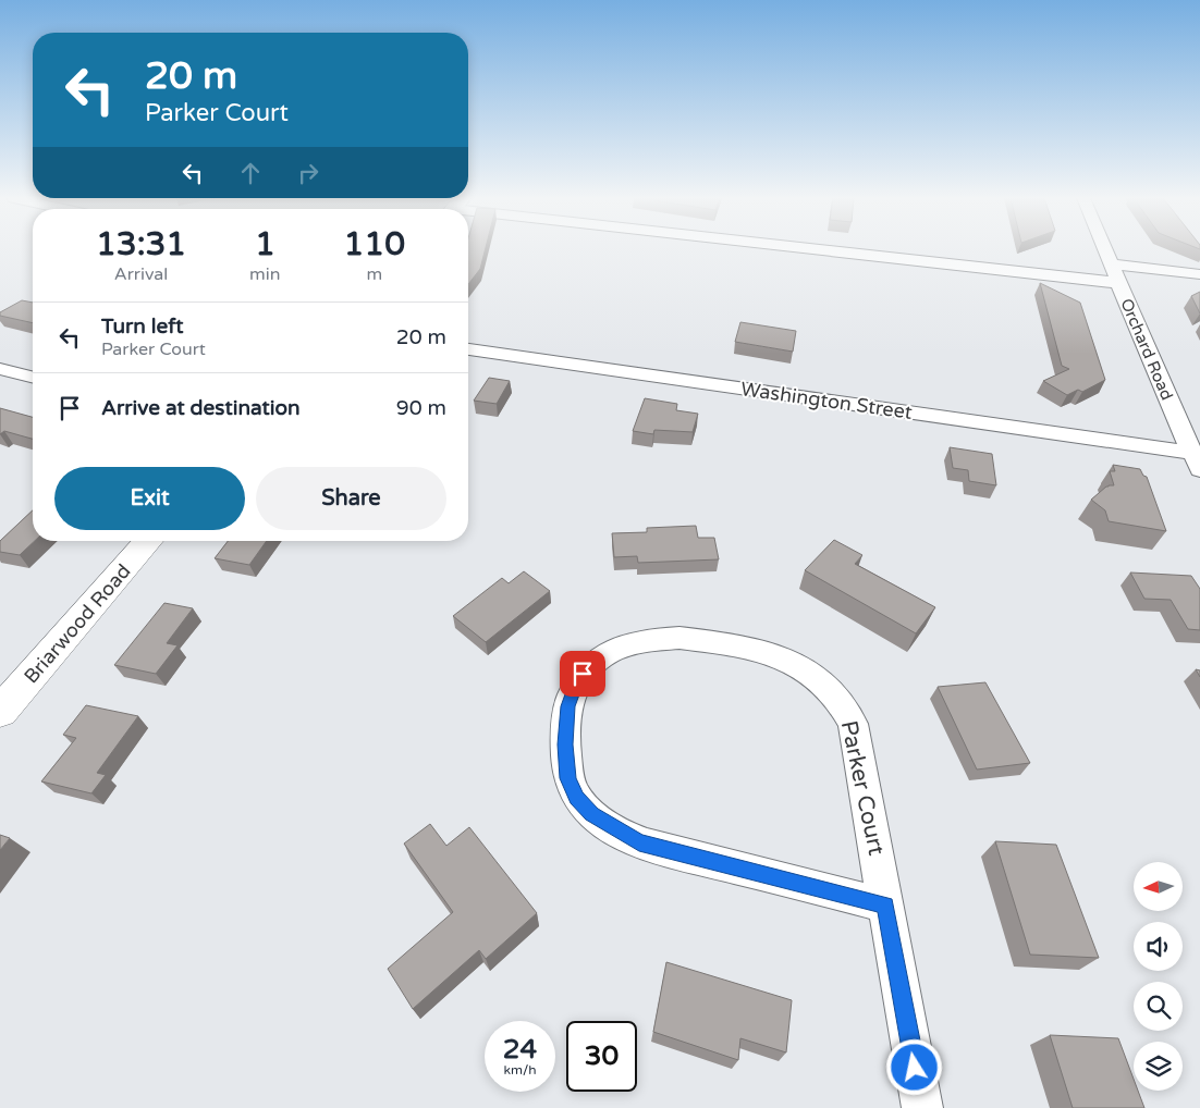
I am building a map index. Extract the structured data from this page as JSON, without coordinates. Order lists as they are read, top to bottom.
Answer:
{
  "streets": {
    "street": [
      "Orchard Road",
      "Washington Street",
      "Briarwood Road",
      "Parker Court"
    ]
  },
  "crossings": [
    ["Orchard Road", "Washington Street"]
  ],
  "north": "left",
  "page": {
    "turn": ["20 m", "Parker Court"],
    "eta": [
      "13:31",
      "Arrival",
      "1",
      "min",
      "110",
      "m"
    ],
    "list": [
      {
        "name": "Turn left",
        "note": "Parker Court",
        "value": "20 m"
      },
      {
        "name": "Arrive at destination",
        "value": "90 m"
      }
    ],
    "buttons": ["Exit", "Share"],
    "speed": "24 km/h",
    "limit": "30"
  }
}
